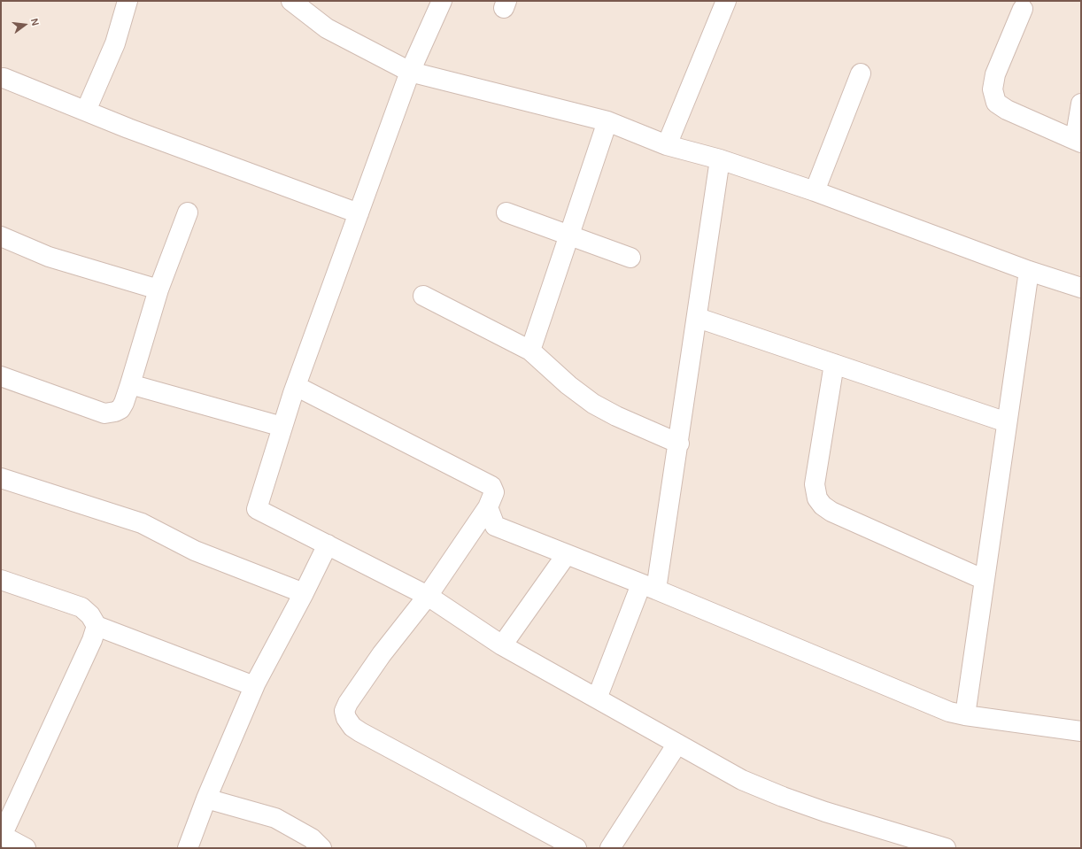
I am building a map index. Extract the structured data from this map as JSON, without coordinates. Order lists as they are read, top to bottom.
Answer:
{
  "north": "right"
}
